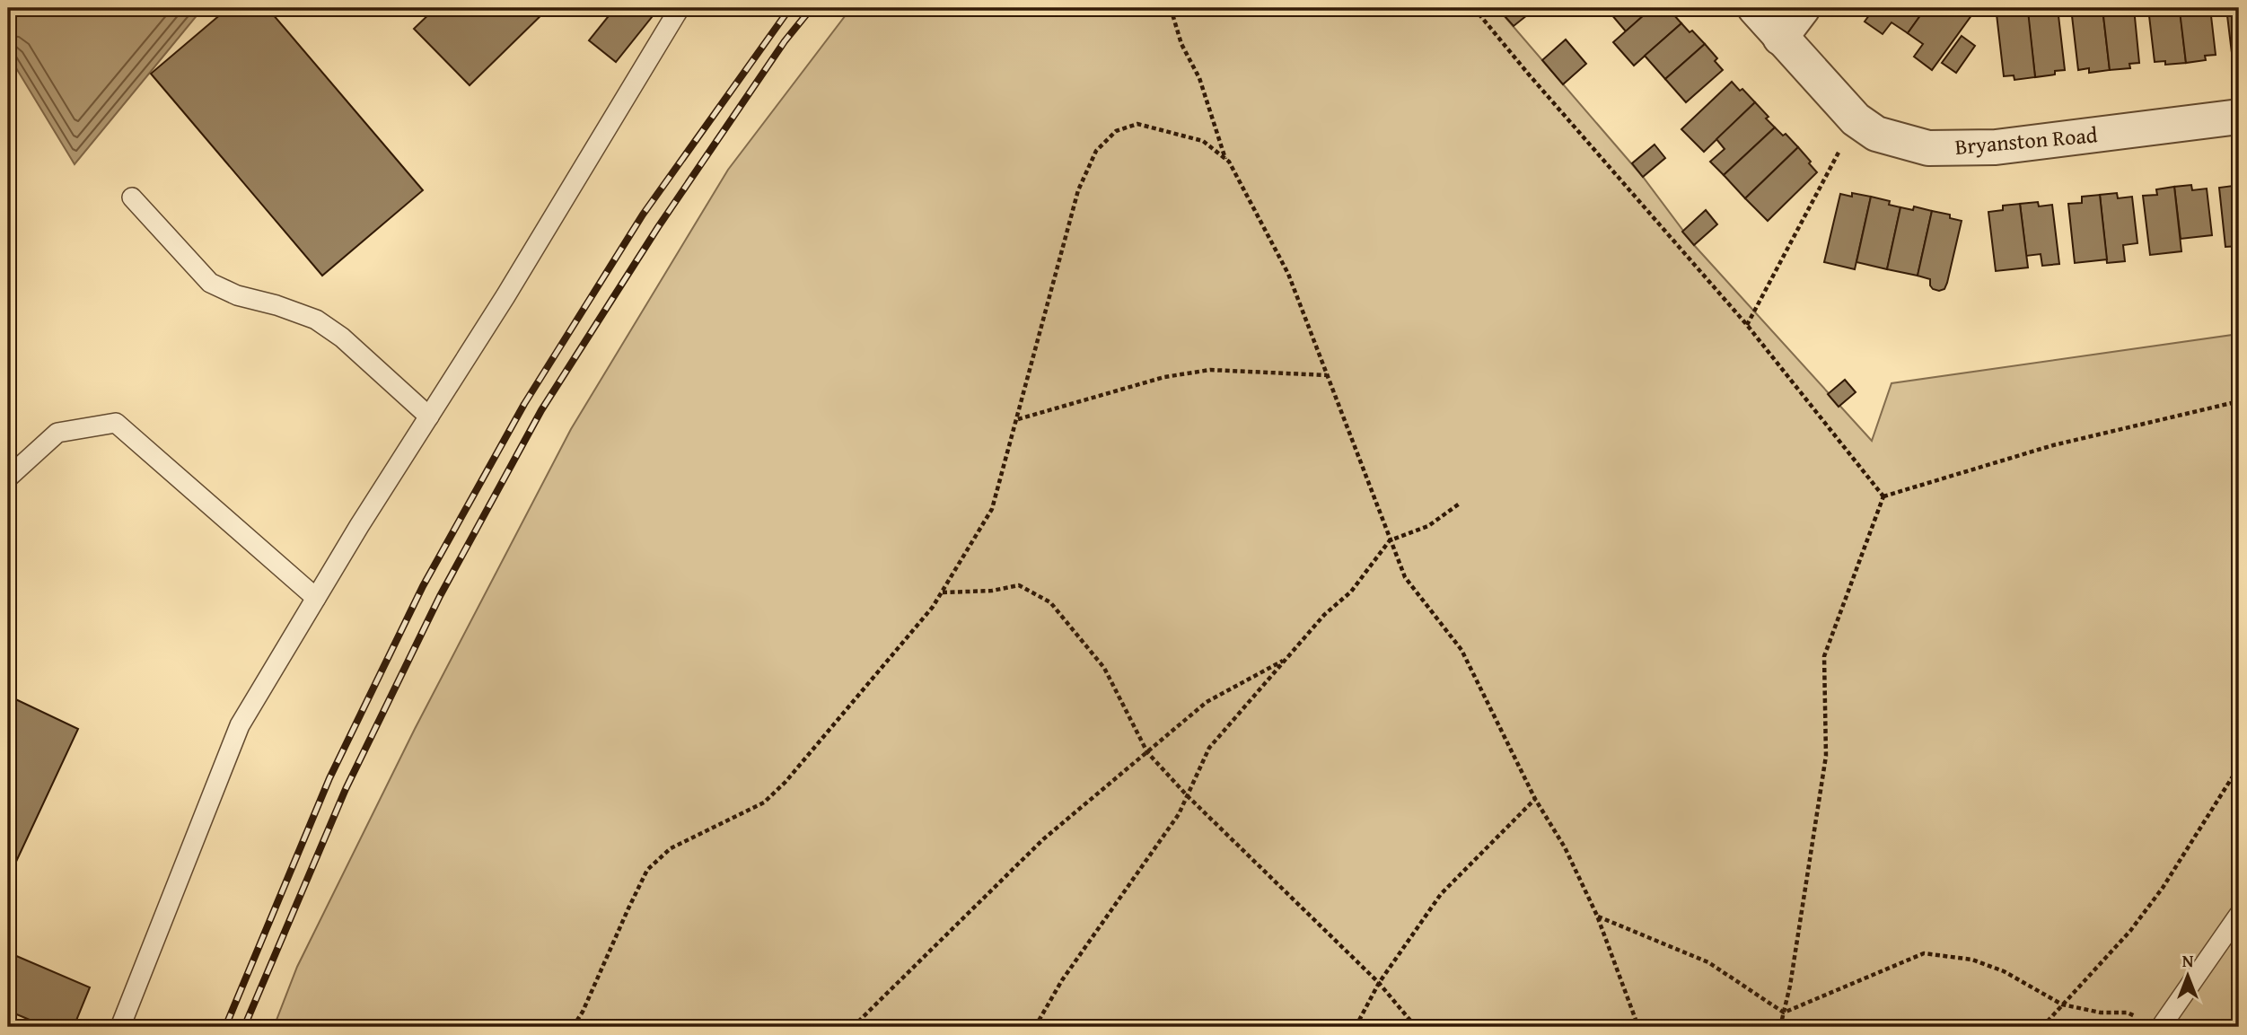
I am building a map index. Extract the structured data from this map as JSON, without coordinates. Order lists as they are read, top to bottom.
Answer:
{
  "streets": {
    "street": ["Bryanston Road"]
  },
  "north": "top"
}
